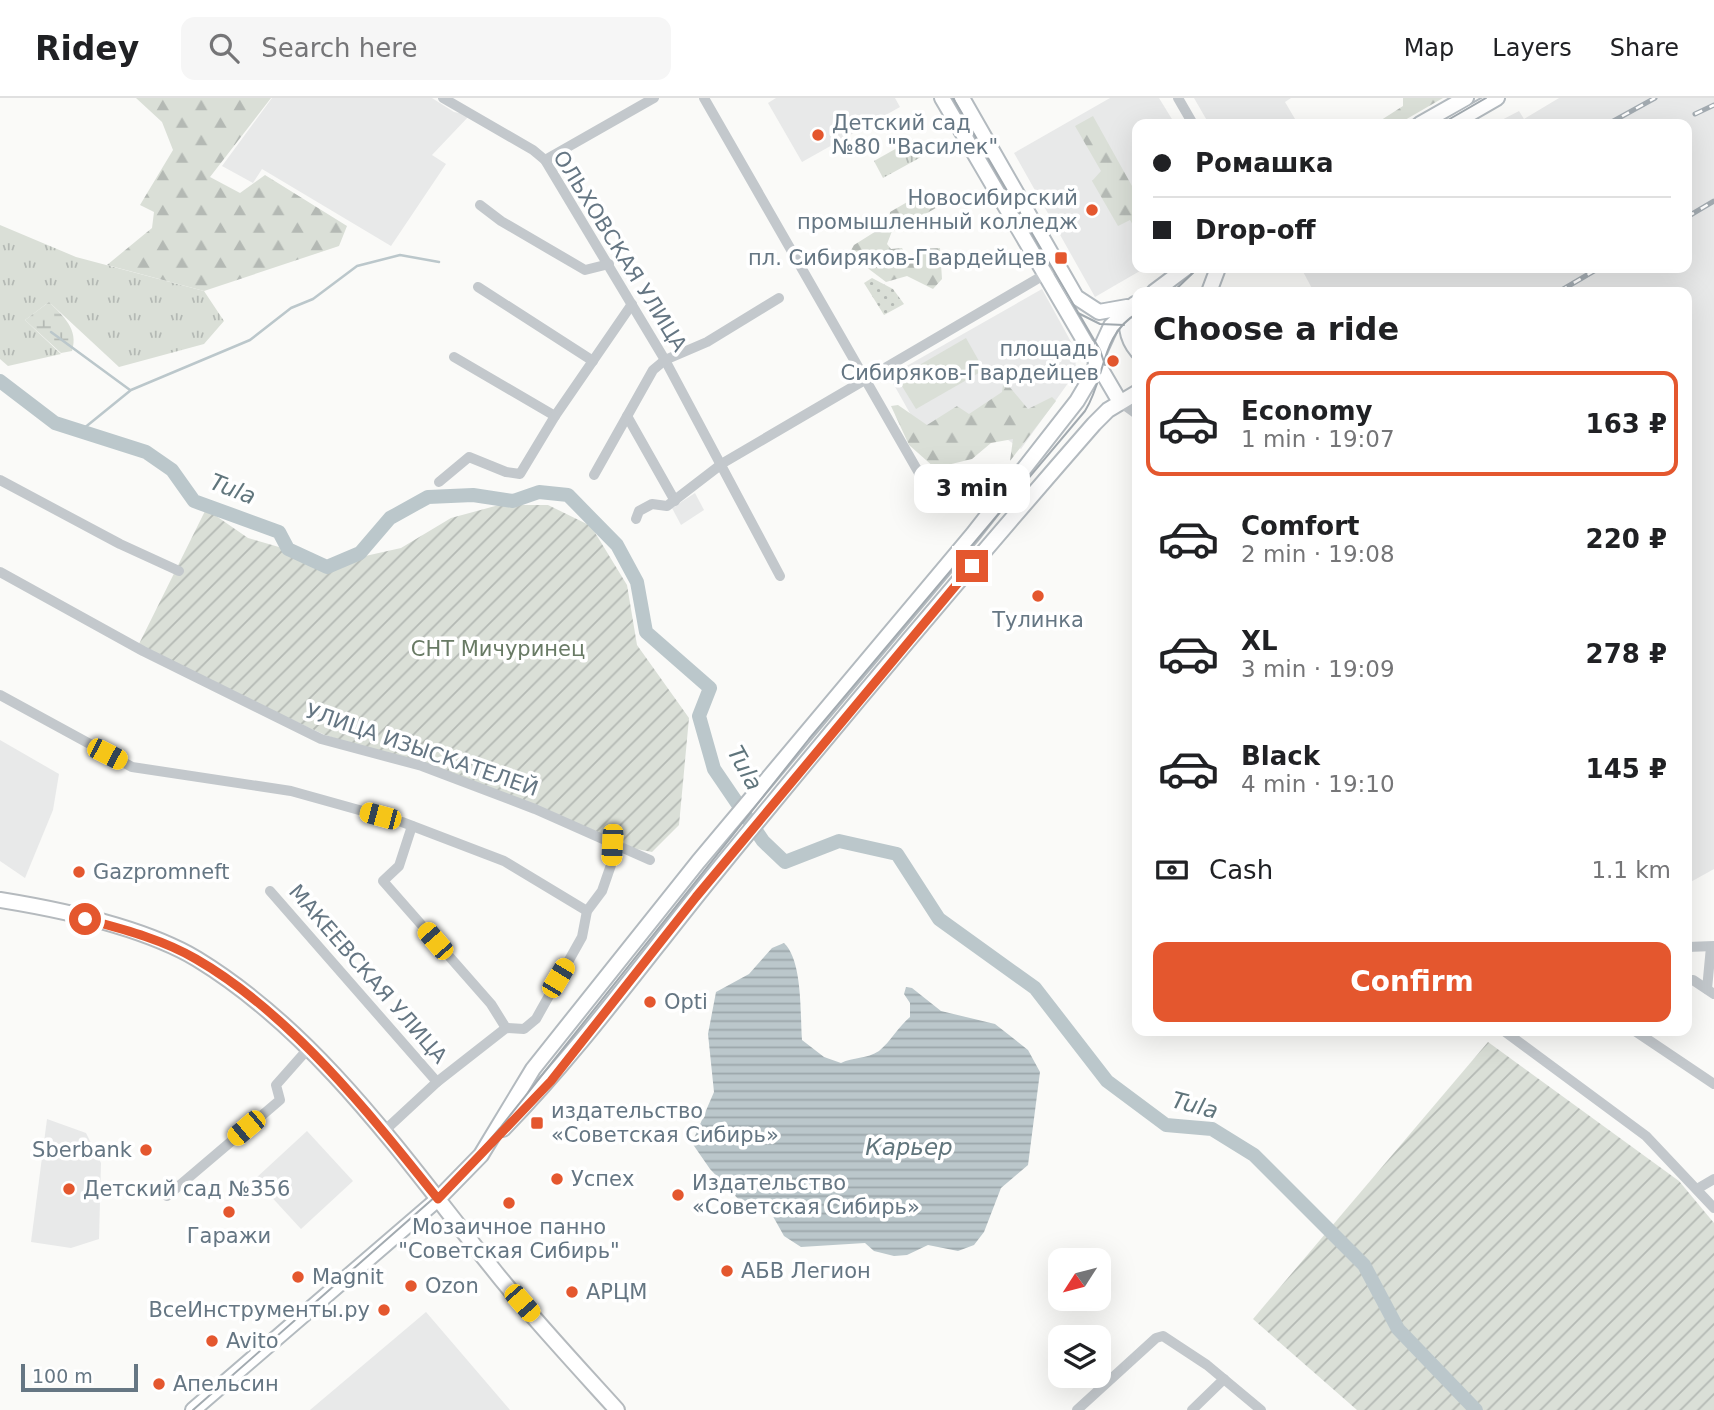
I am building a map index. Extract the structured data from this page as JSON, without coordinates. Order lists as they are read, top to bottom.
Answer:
{
  "streets": {
    "street": ["ОЛЬХОВСКАЯ УЛИЦА", "УЛИЦА ИЗЫСКАТЕЛЕЙ", "МАКЕЕВСКАЯ УЛИЦА"]
  },
  "crossings": [
    ["УЛИЦА ИЗЫСКАТЕЛЕЙ", "МАКЕЕВСКАЯ УЛИЦА"]
  ],
  "water": ["Tula", "Карьер"],
  "parks": ["СНТ Мичуринец"],
  "places": {
    "other": [
      "Детский сад №80 \"Василек\"",
      "Новосибирский промышленный колледж",
      "площадь Сибиряков-Гвардейцев",
      "Тулинка",
      "Gazpromneft",
      "Opti",
      "Sberbank",
      "Успех",
      "Детский сад №356",
      "Издательство «Советская Сибирь»",
      "Мозаичное панно \"Советская Сибирь\"",
      "Гаражи",
      "АБВ Легион",
      "Magnit",
      "Ozon",
      "АРЦМ",
      "ВсеИнструменты.ру",
      "Avito",
      "Апельсин"
    ],
    "transit": ["пл. Сибиряков-Гвардейцев", "издательство «Советская Сибирь»"]
  },
  "scale_bar": "100 m",
  "north": "bottom left",
  "page": {
    "header": "Ridey",
    "search": "Search here",
    "nav": ["Map", "Layers", "Share"],
    "banner": ["Ромашка", "Drop-off"],
    "heading": "Choose a ride",
    "list": [
      {
        "name": "Economy",
        "note": "1 min · 19:07",
        "value": "163 ₽"
      },
      {
        "name": "Comfort",
        "note": "2 min · 19:08",
        "value": "220 ₽"
      },
      {
        "name": "XL",
        "note": "3 min · 19:09",
        "value": "278 ₽"
      },
      {
        "name": "Black",
        "note": "4 min · 19:10",
        "value": "145 ₽"
      }
    ],
    "bubble": "3 min",
    "pay": ["Cash", "1.1 km"],
    "buttons": "Confirm",
    "scale": "100 m"
  }
}
